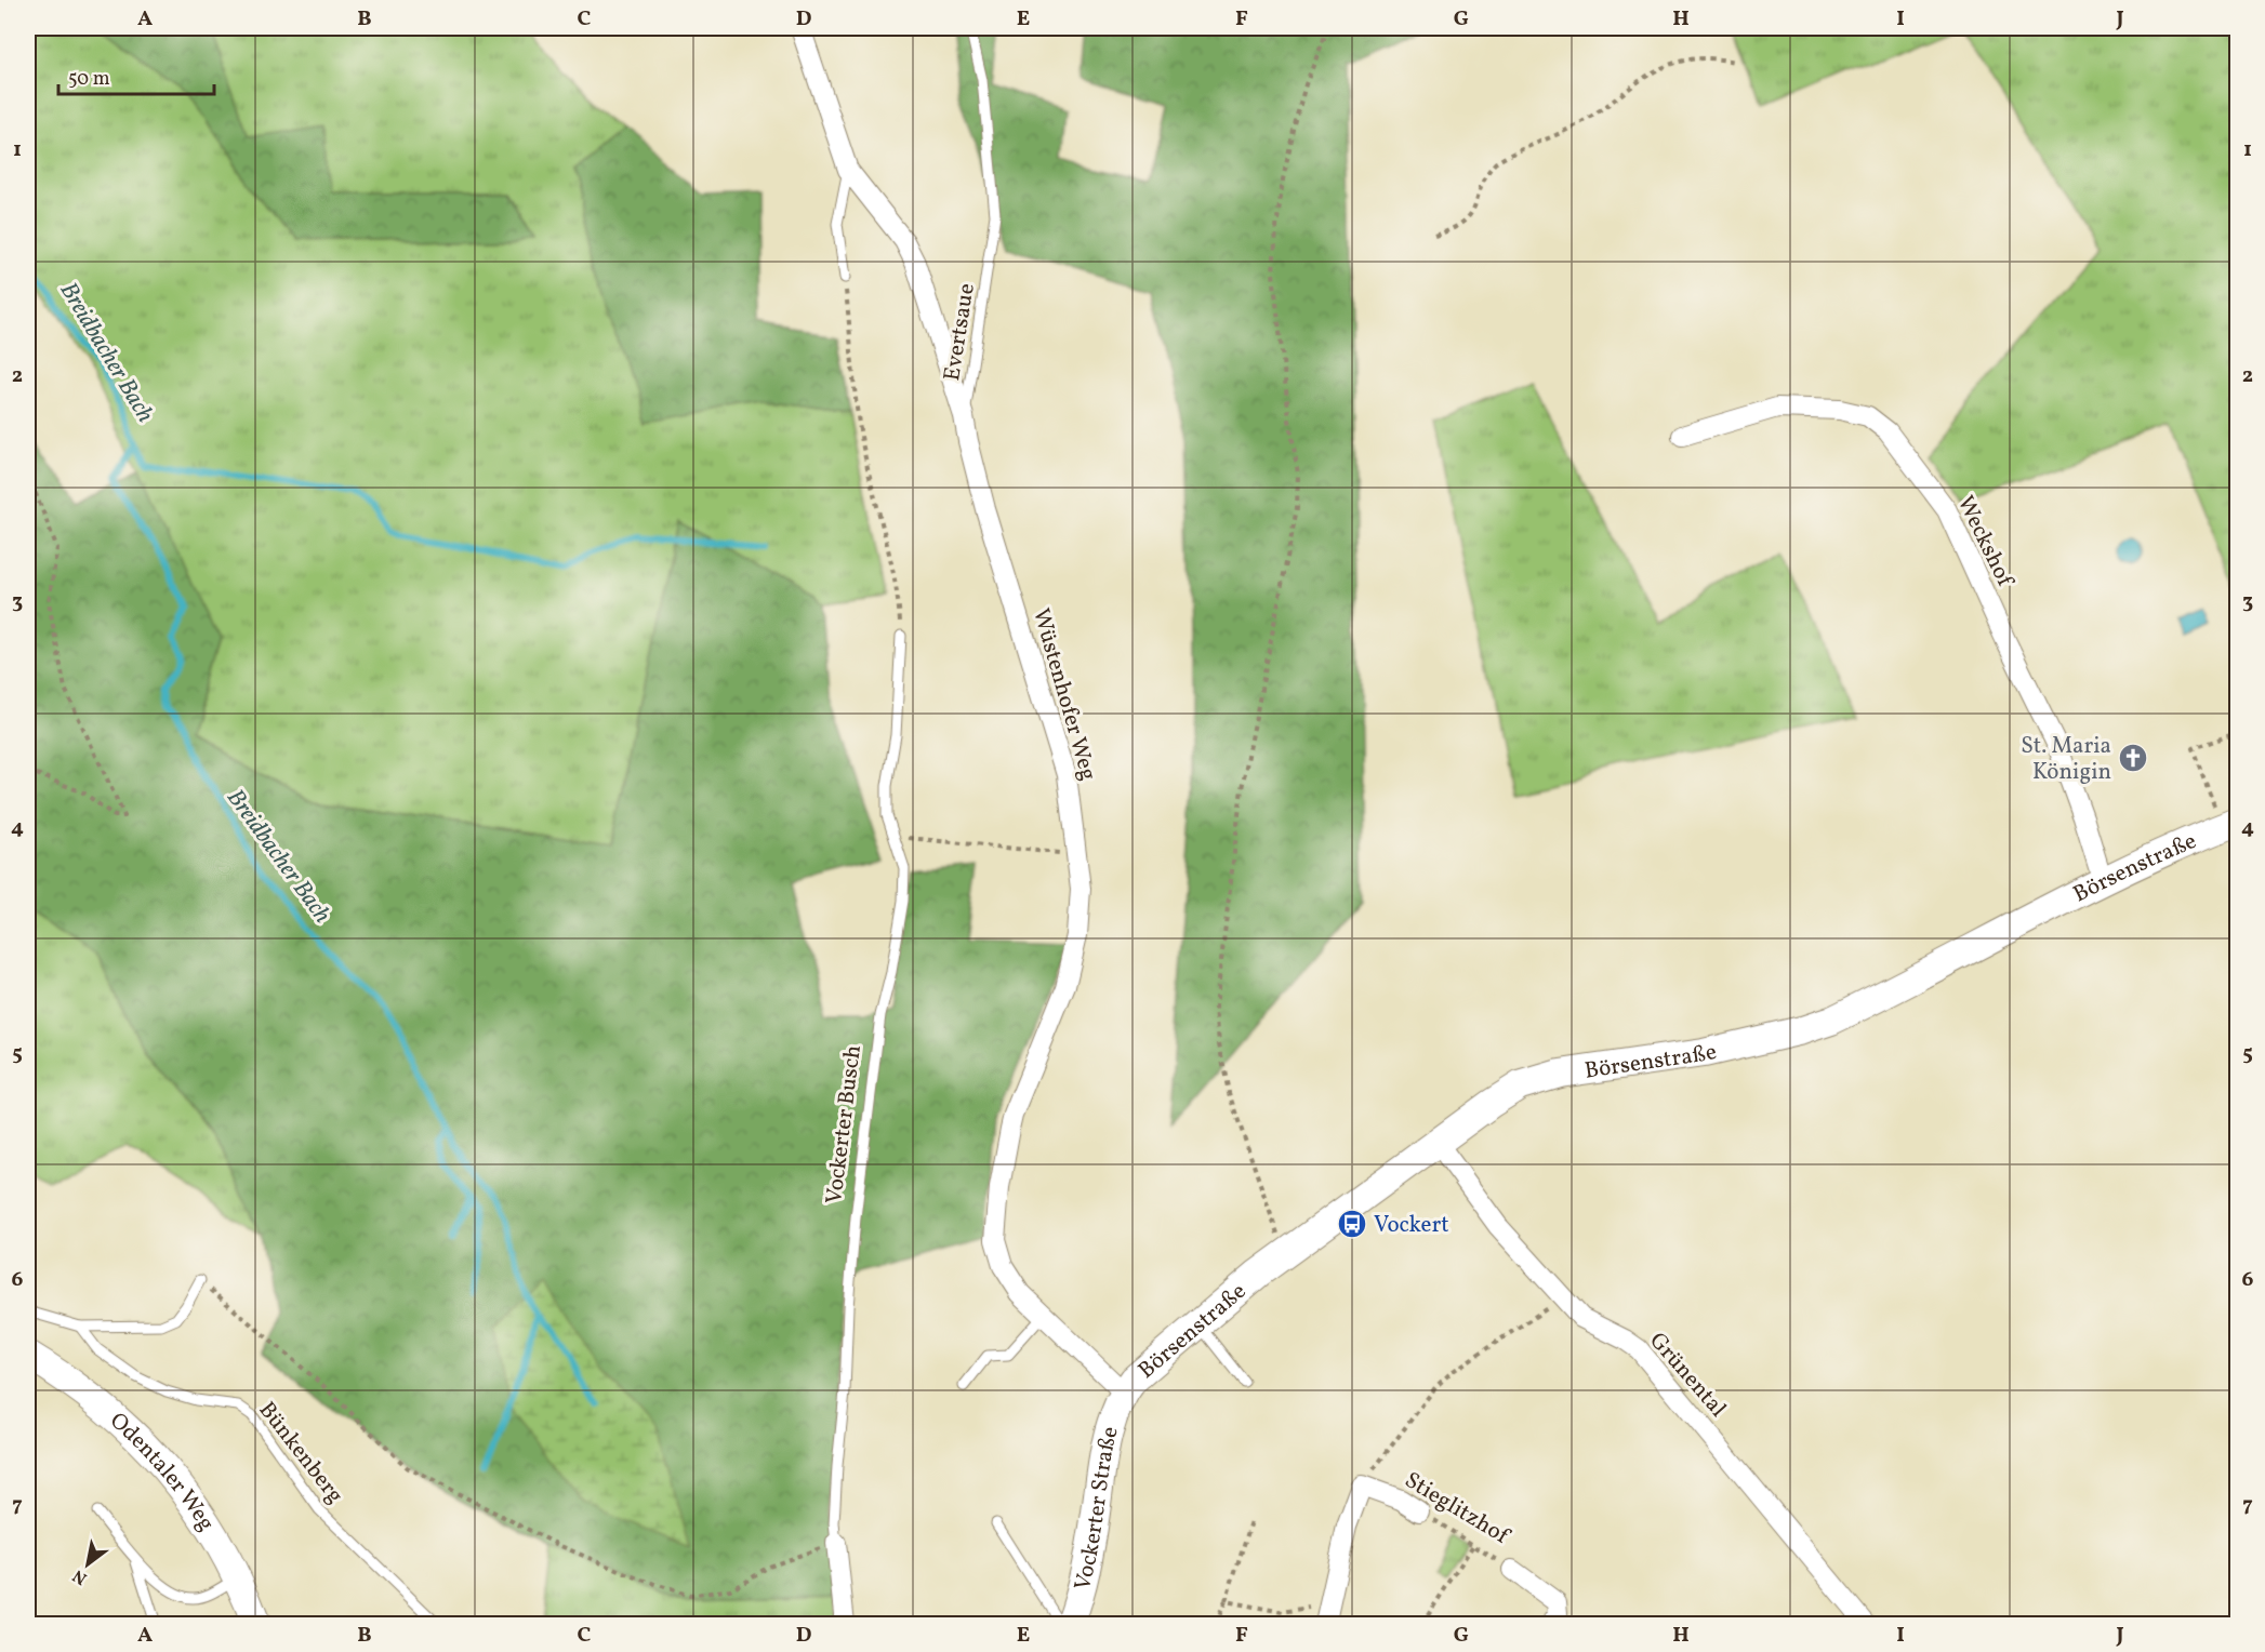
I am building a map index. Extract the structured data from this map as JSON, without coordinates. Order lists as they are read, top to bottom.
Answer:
{
  "streets": {
    "street": [
      "Weckshof",
      "Wüstenhofer Weg",
      "Börsenstraße",
      "Vockerter Busch",
      "Grünental",
      "Odentaler Weg",
      "Stieglitzhof",
      "Vockerter Straße"
    ],
    "lane": ["Evertsaue", "Bünkenberg"]
  },
  "crossings": [
    ["Evertsaue", "Wüstenhofer Weg"],
    ["Weckshof", "Börsenstraße"],
    ["Wüstenhofer Weg", "Börsenstraße"],
    ["Wüstenhofer Weg", "Vockerter Straße"],
    ["Börsenstraße", "Grünental"],
    ["Börsenstraße", "Vockerter Straße"]
  ],
  "water": ["Breidbacher Bach"],
  "places": {
    "church": ["St. Maria Königin"],
    "bus stop": ["Vockert"]
  },
  "scale_bar": "50 m",
  "north": "bottom left",
  "grid": {
    "columns": [
      "A",
      "B",
      "C",
      "D",
      "E",
      "F",
      "G",
      "H",
      "I",
      "J"
    ],
    "rows": [
      "1",
      "2",
      "3",
      "4",
      "5",
      "6",
      "7"
    ]
  }
}
